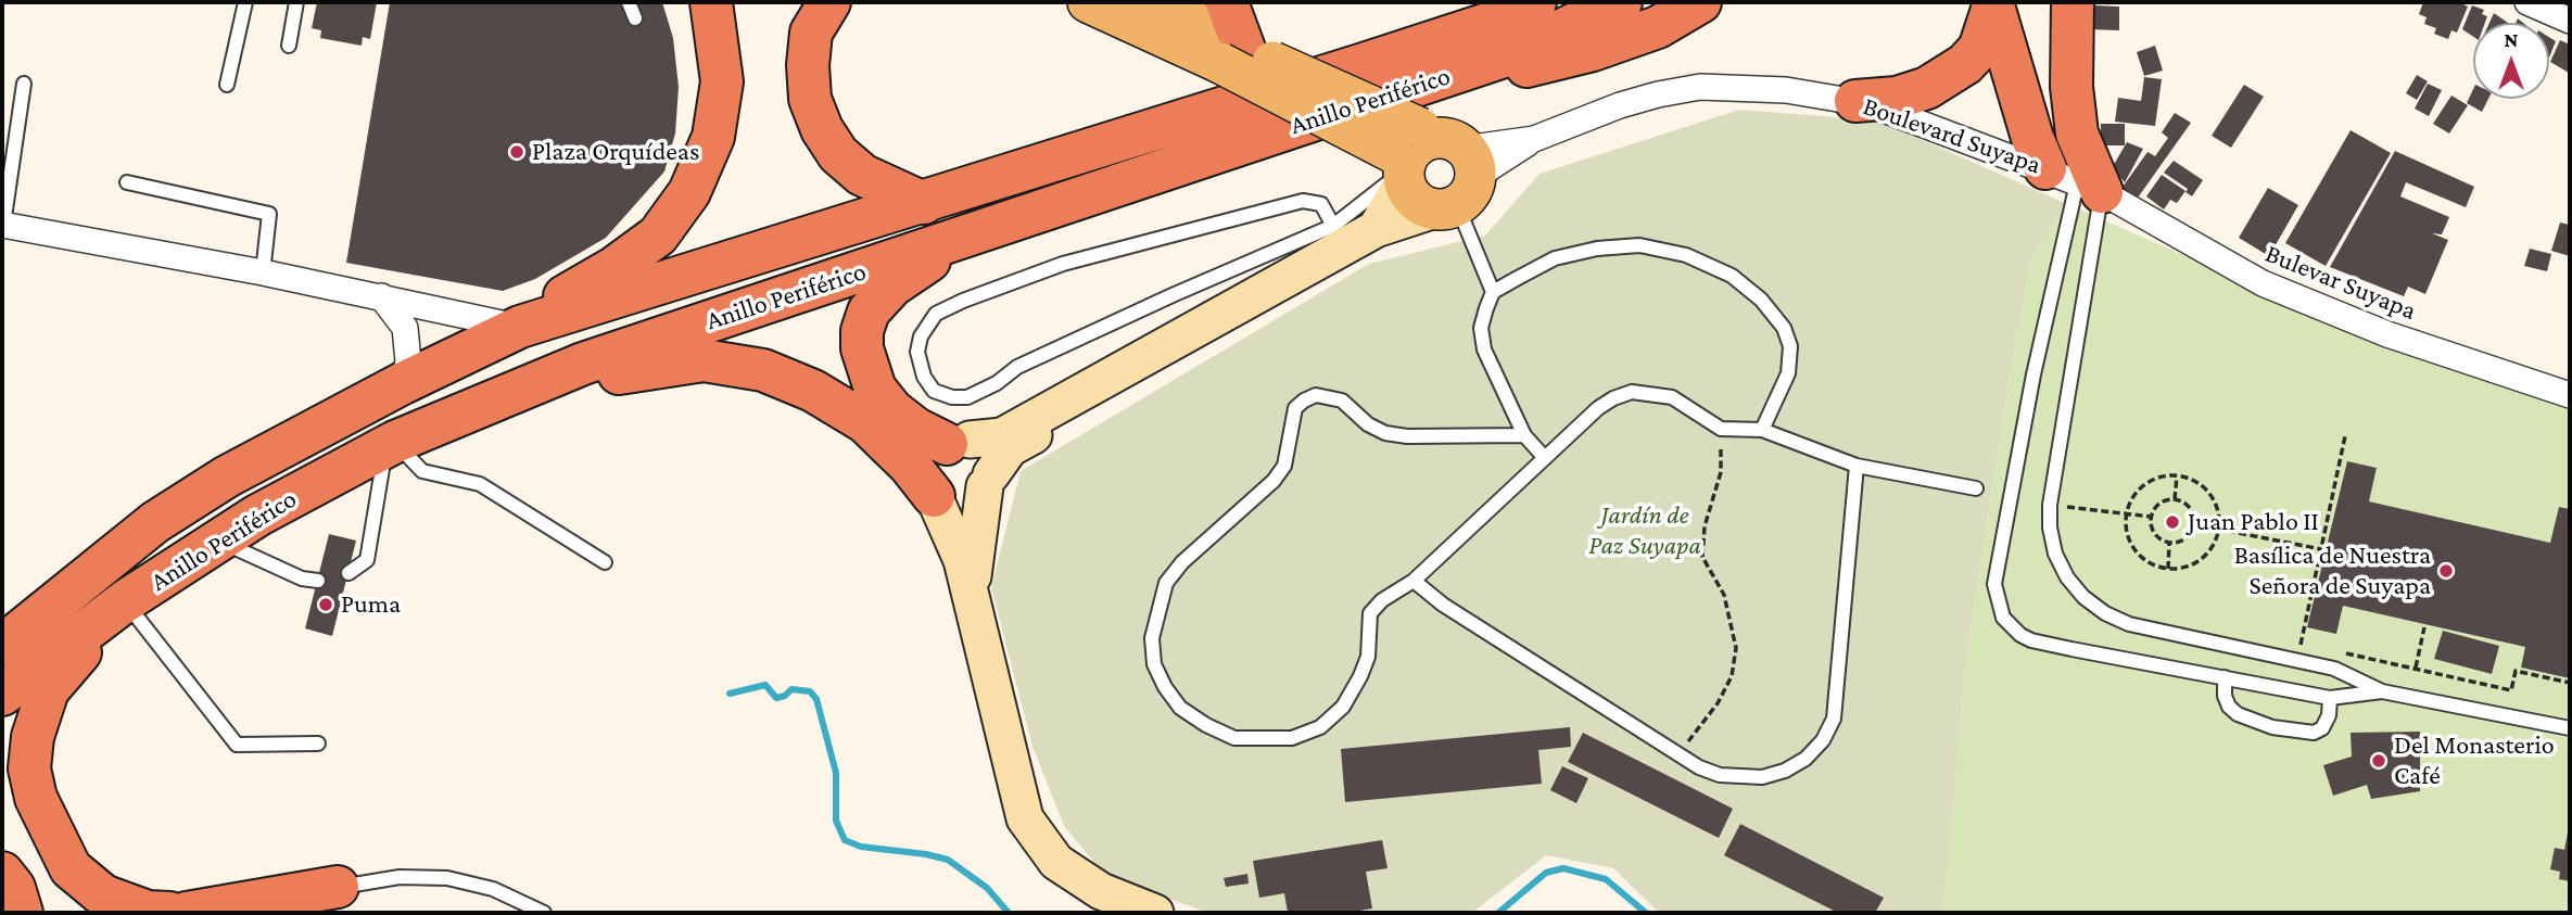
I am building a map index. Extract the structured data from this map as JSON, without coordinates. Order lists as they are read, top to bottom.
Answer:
{
  "streets": {
    "highway": ["Anillo Periférico"],
    "street": ["Boulevard Suyapa", "Bulevar Suyapa"]
  },
  "crossings": [
    ["Boulevard Suyapa", "Bulevar Suyapa"]
  ],
  "parks": ["Jardín de Paz Suyapa"],
  "places": [
    "Plaza Orquídeas",
    "Juan Pablo II",
    "Basílica de Nuestra Señora de Suyapa",
    "Puma",
    "Del Monasterio Café"
  ],
  "north": "top"
}
